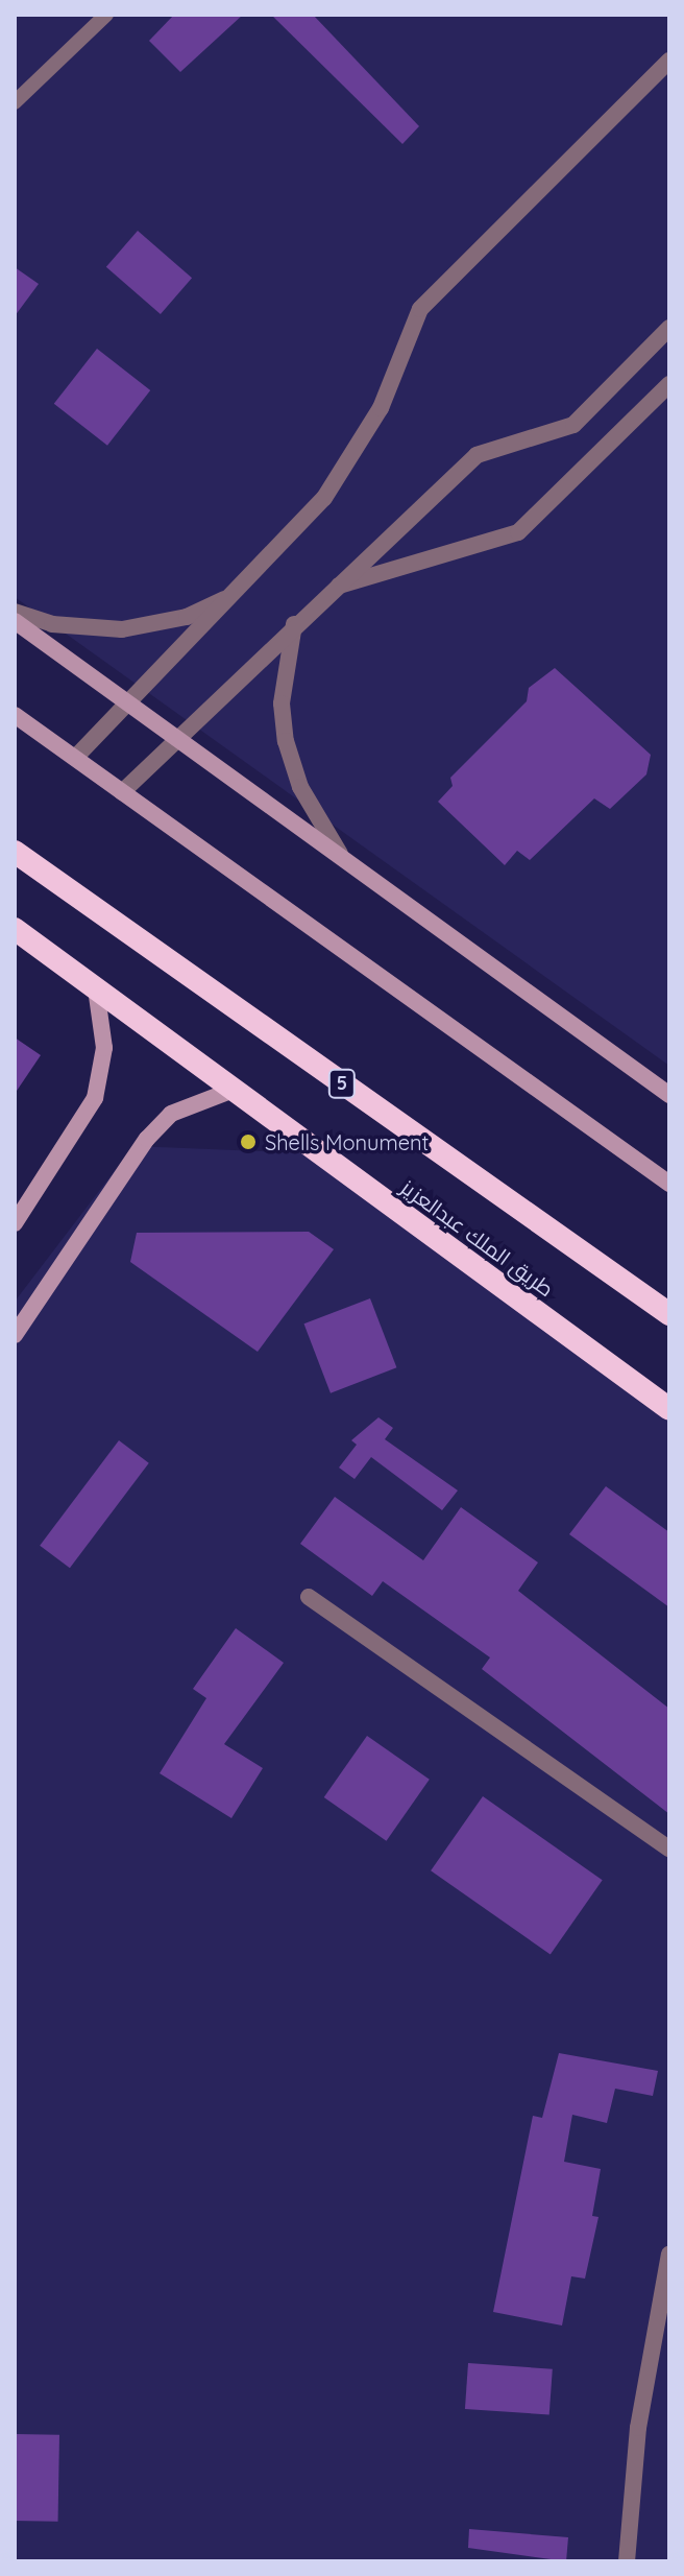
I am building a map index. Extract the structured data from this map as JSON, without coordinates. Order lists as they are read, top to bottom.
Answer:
{
  "streets": {
    "highway": ["5", "طريق الملك عبدالعزيز"]
  },
  "places": ["Shells Monument"]
}
